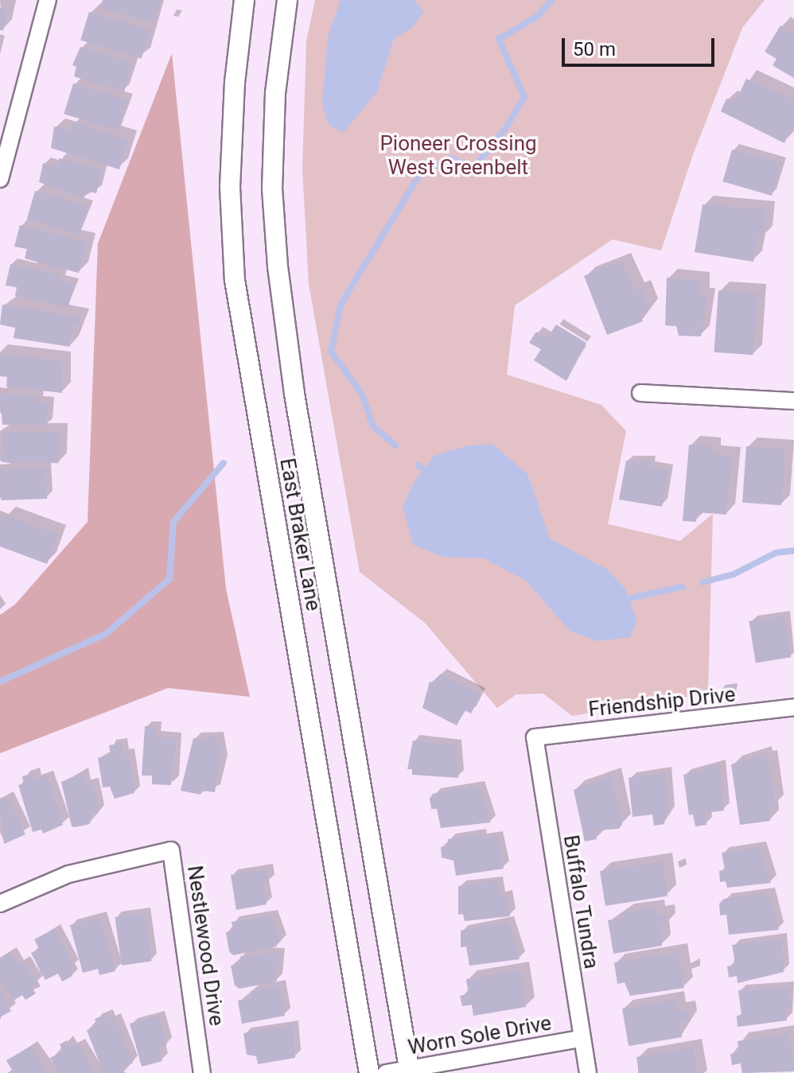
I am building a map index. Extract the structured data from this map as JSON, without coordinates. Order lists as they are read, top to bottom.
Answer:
{
  "streets": {
    "street": [
      "East Braker Lane",
      "Friendship Drive",
      "Buffalo Tundra",
      "Nestlewood Drive",
      "Worn Sole Drive"
    ]
  },
  "crossings": [
    ["East Braker Lane", "Worn Sole Drive"],
    ["Friendship Drive", "Buffalo Tundra"],
    ["Buffalo Tundra", "Worn Sole Drive"]
  ],
  "parks": ["Pioneer Crossing West Greenbelt"],
  "scale_bar": "50 m"
}
